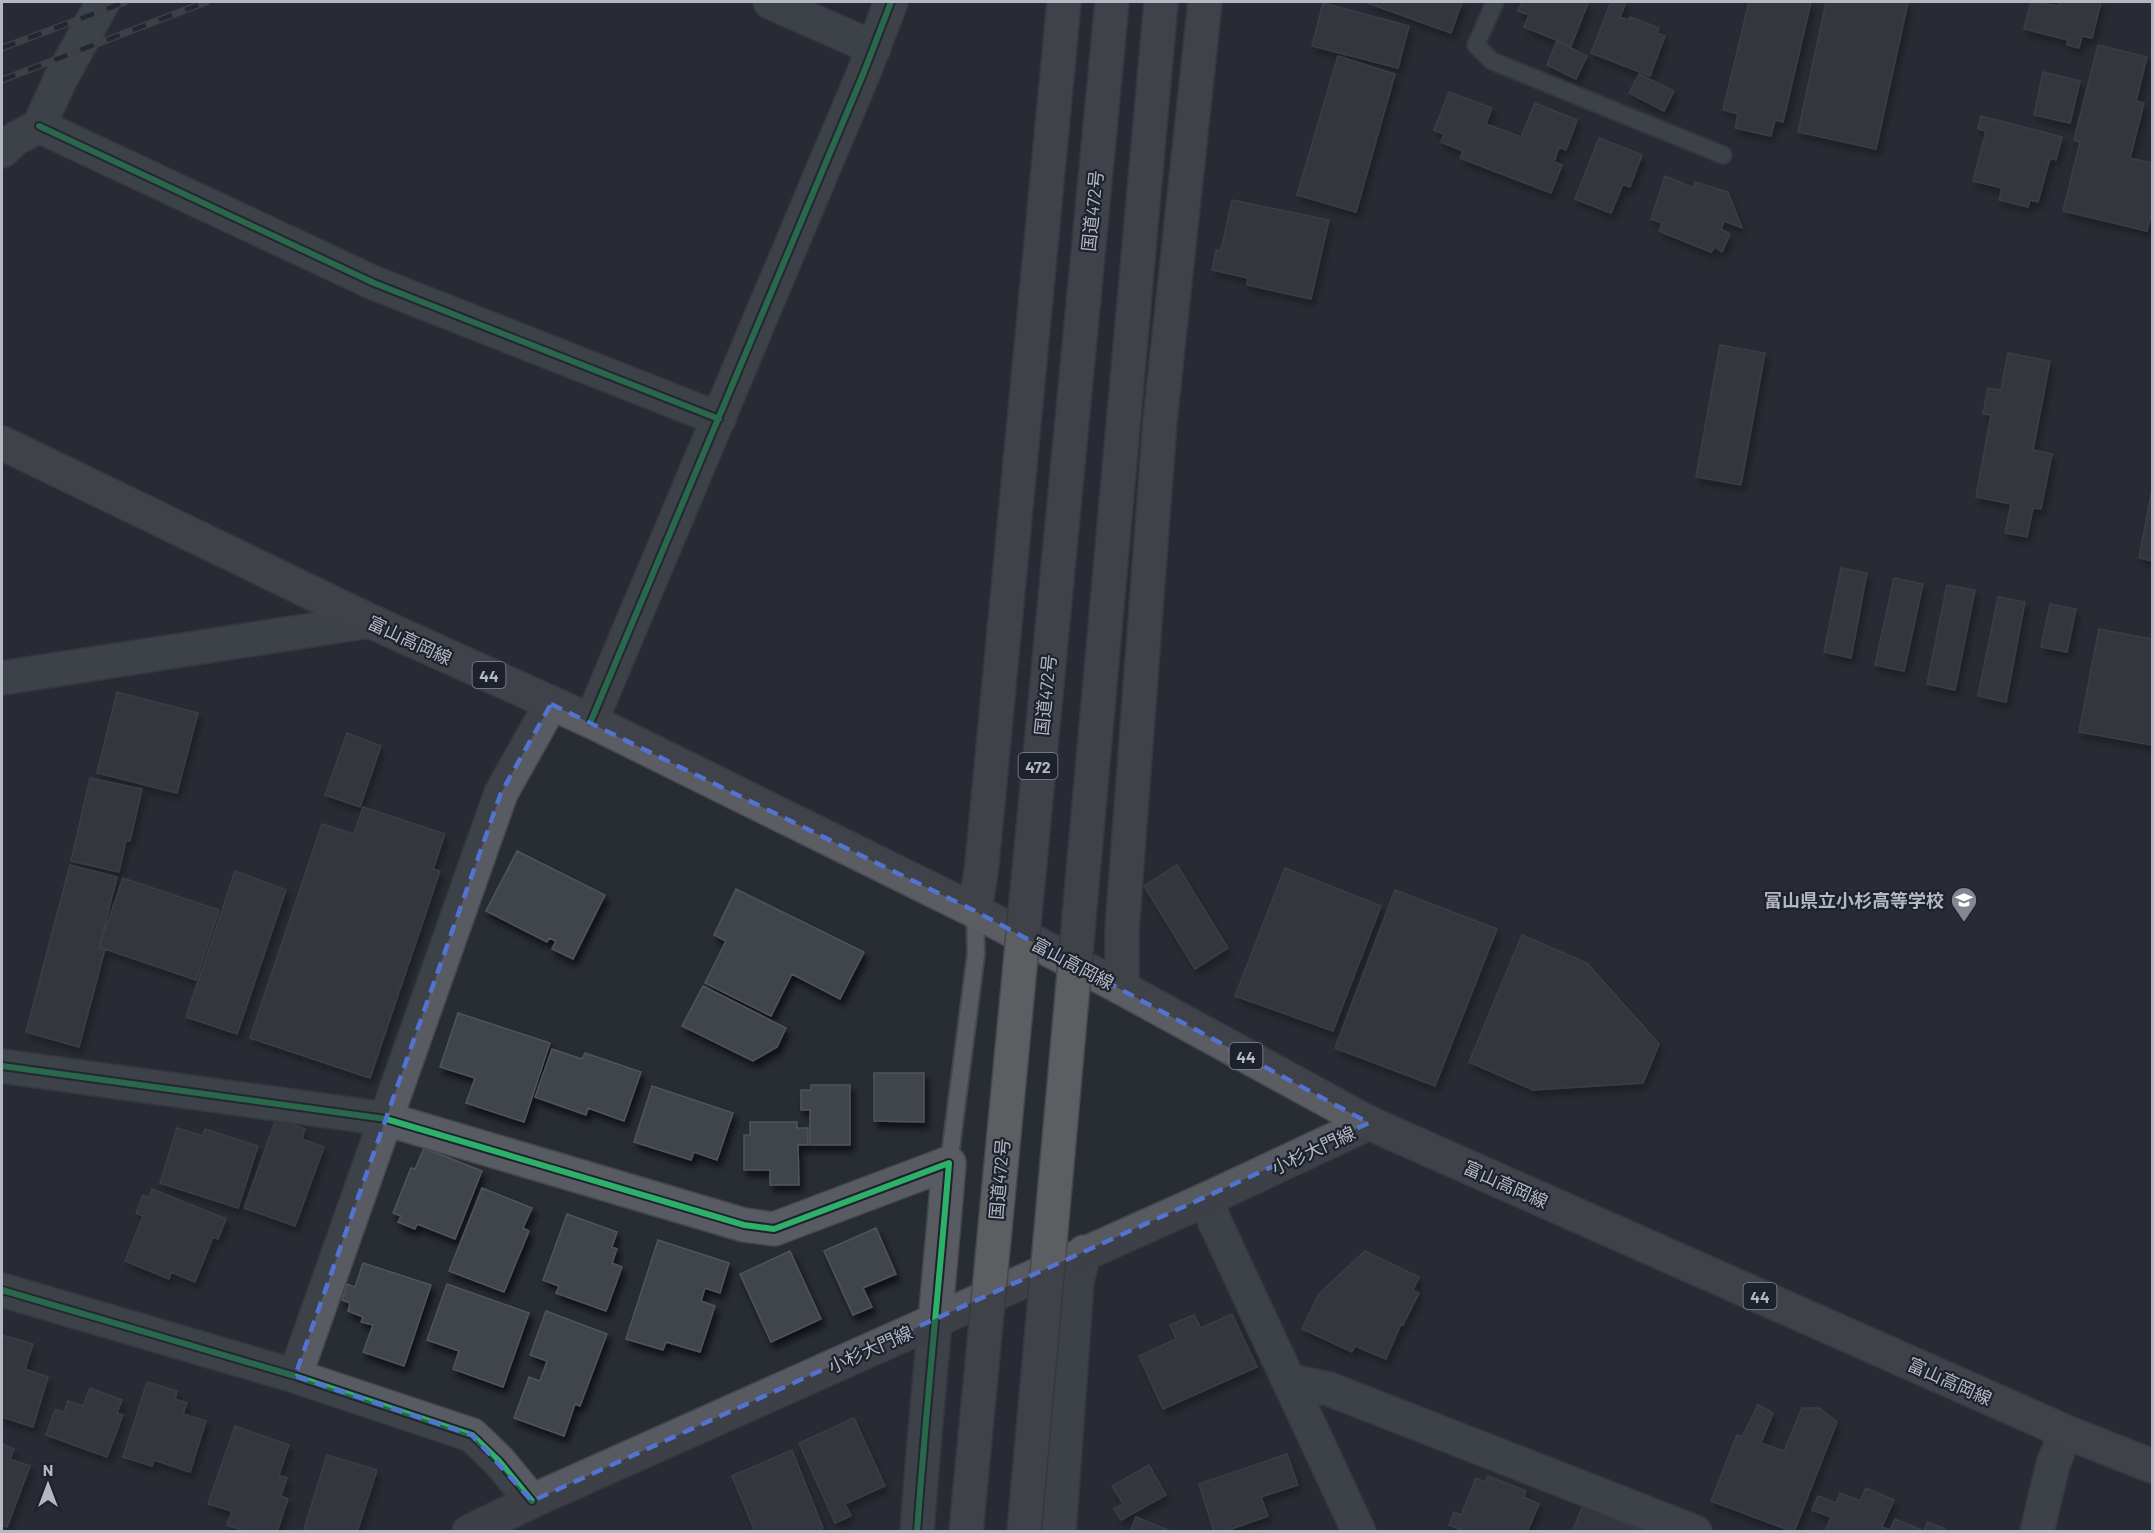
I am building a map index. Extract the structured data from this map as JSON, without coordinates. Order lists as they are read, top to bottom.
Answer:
{
  "streets": {
    "highway": ["国道472号", "472"],
    "main road": ["富山高岡線", "44", "小杉大門線"]
  },
  "crossings": [
    ["富山高岡線", "小杉大門線"]
  ],
  "places": {
    "school or university": ["富山県立小杉高等学校"]
  },
  "north": "top"
}
